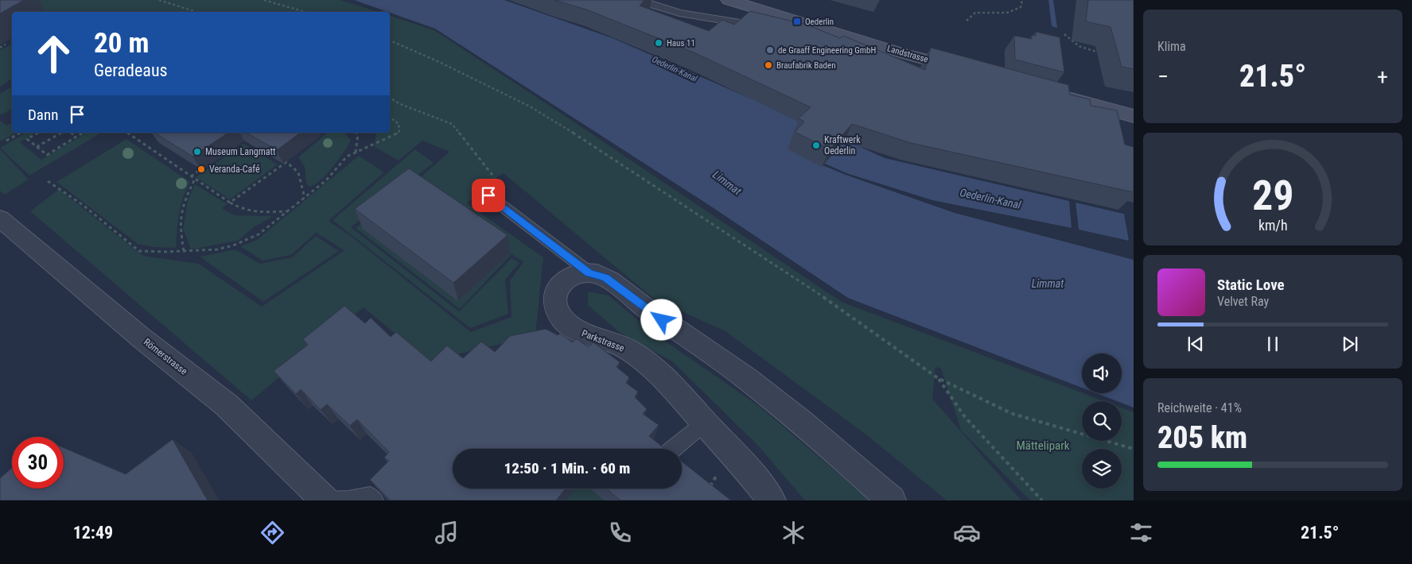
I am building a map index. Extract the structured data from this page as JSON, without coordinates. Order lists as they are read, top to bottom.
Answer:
{
  "streets": {
    "main road": ["Landstrasse"],
    "street": ["Parkstrasse", "Römerstrasse"]
  },
  "water": ["Oederlin-Kanal", "Limmat"],
  "parks": ["Mättelipark"],
  "places": {
    "transit": ["Oederlin"],
    "other": [
      "Haus 11",
      "de Graaff Engineering GmbH",
      "Braufabrik Baden",
      "Kraftwerk Oederlin",
      "Museum Langmatt",
      "Veranda-Café"
    ]
  },
  "page": {
    "tile": [
      "Klima",
      ["Reichweite · 41%", "205 km"]
    ],
    "turn": ["20 m", "Geradeaus"],
    "heat": ["−", "21.5°", "+"],
    "then": "Dann",
    "song": ["Static Love", "Velvet Ray"],
    "limit": "30",
    "trip": "12:50 · 1 Min. · 60 m",
    "tabs": ["12:49", "21.5°"],
    "gauge": ["29", "km/h"]
  }
}
